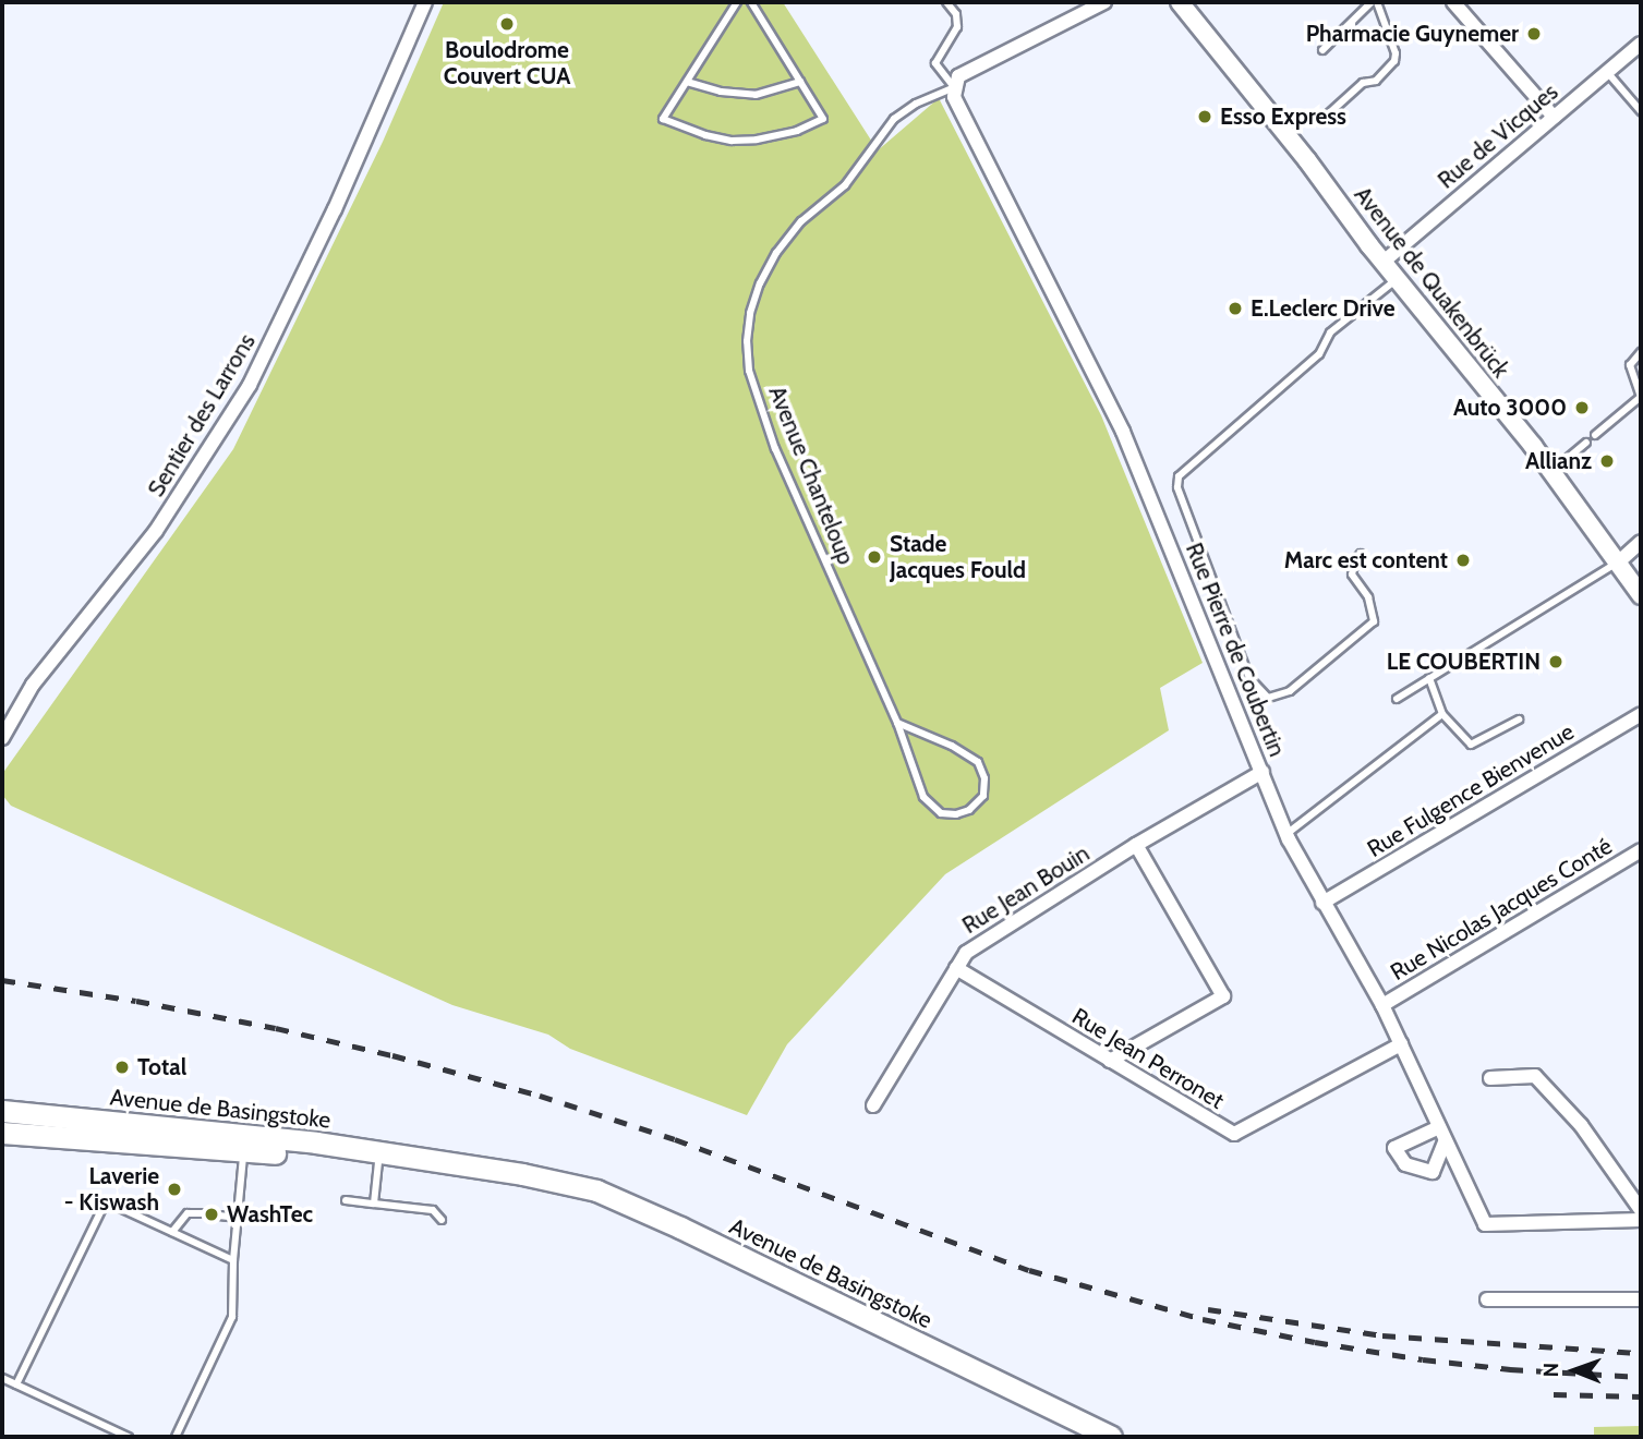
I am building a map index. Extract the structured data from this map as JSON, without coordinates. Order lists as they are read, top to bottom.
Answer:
{
  "streets": {
    "main road": ["Avenue de Quakenbrück", "Avenue de Basingstoke"],
    "street": [
      "Rue de Vicques",
      "Sentier des Larrons",
      "Rue Pierre de Coubertin",
      "Rue Fulgence Bienvenue",
      "Rue Jean Bouin",
      "Rue Nicolas Jacques Conté",
      "Rue Jean Perronet"
    ],
    "lane": ["Avenue Chanteloup"]
  },
  "crossings": [
    ["Rue de Vicques", "Avenue de Quakenbrück"],
    ["Avenue Chanteloup", "Rue Pierre de Coubertin"],
    ["Rue Pierre de Coubertin", "Rue Fulgence Bienvenue"],
    ["Rue Pierre de Coubertin", "Rue Jean Bouin"],
    ["Rue Pierre de Coubertin", "Rue Nicolas Jacques Conté"],
    ["Rue Pierre de Coubertin", "Rue Jean Perronet"],
    ["Rue Jean Bouin", "Rue Jean Perronet"]
  ],
  "places": [
    "Boulodrome Couvert CUA",
    "Pharmacie Guynemer",
    "Esso Express",
    "E.Leclerc Drive",
    "Auto 3000",
    "Allianz",
    "Stade Jacques Fould",
    "Marc est content",
    "LE COUBERTIN",
    "Total",
    "Laverie - Kiswash",
    "WashTec"
  ],
  "north": "left"
}
